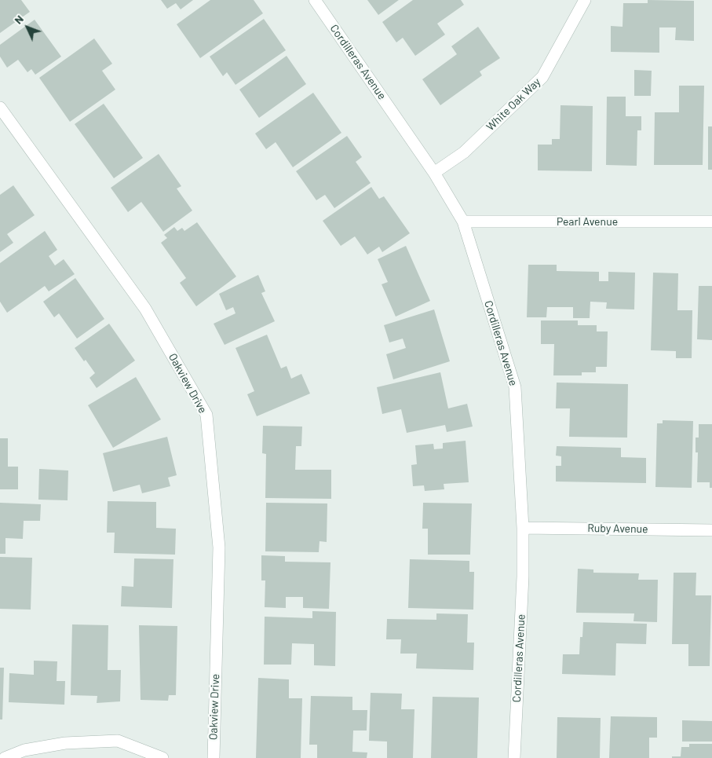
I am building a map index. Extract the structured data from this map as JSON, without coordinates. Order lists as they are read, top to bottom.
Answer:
{
  "streets": {
    "street": [
      "Cordilleras Avenue",
      "White Oak Way",
      "Pearl Avenue",
      "Oakview Drive",
      "Ruby Avenue"
    ]
  },
  "crossings": [
    ["Cordilleras Avenue", "White Oak Way"],
    ["Cordilleras Avenue", "Pearl Avenue"],
    ["Cordilleras Avenue", "Ruby Avenue"]
  ],
  "north": "top left"
}
